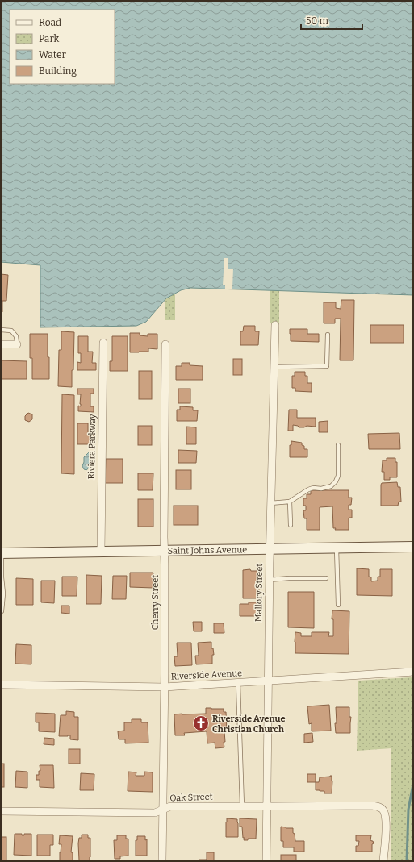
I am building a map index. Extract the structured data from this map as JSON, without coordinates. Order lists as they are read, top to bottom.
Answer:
{
  "streets": {
    "main road": ["Saint Johns Avenue"],
    "street": [
      "Riviera Parkway",
      "Mallory Street",
      "Cherry Street",
      "Riverside Avenue",
      "Oak Street"
    ]
  },
  "crossings": [
    ["Riviera Parkway", "Saint Johns Avenue"],
    ["Saint Johns Avenue", "Mallory Street"],
    ["Saint Johns Avenue", "Cherry Street"],
    ["Mallory Street", "Riverside Avenue"],
    ["Mallory Street", "Oak Street"],
    ["Cherry Street", "Riverside Avenue"],
    ["Cherry Street", "Oak Street"]
  ],
  "places": {
    "church": ["Riverside Avenue Christian Church"]
  },
  "legend": [
    "Road",
    "Park",
    "Water",
    "Building"
  ],
  "scale_bar": "50 m"
}
